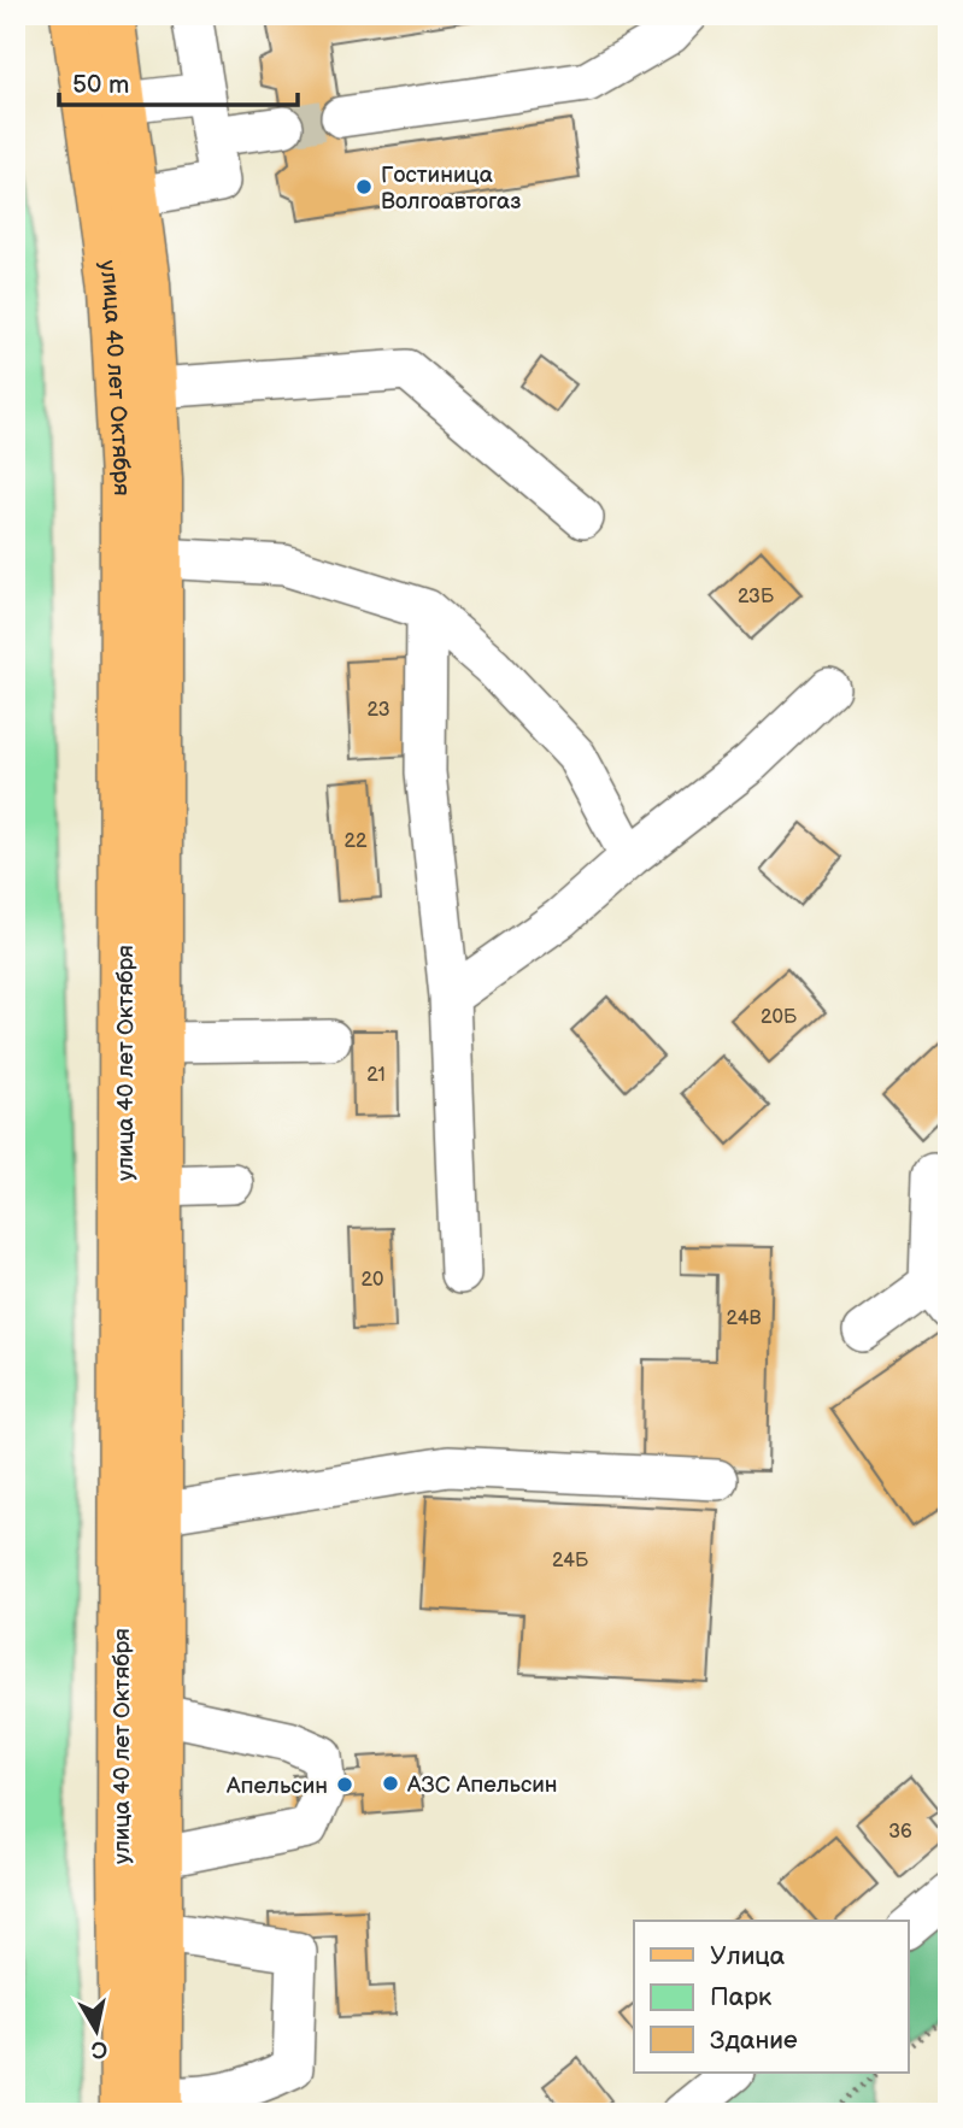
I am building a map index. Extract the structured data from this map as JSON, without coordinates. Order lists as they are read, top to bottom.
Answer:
{
  "streets": {
    "main road": ["улица 40 лет Октября"]
  },
  "places": ["Гостиница Волгоавтогаз", "АЗС Апельсин", "Апельсин"],
  "house_numbers": [
    "23Б",
    "23",
    "22",
    "20Б",
    "21",
    "20",
    "24В",
    "24Б",
    "36"
  ],
  "legend": ["Улица", "Парк", "Здание"],
  "scale_bar": "50 m",
  "north": "bottom"
}
